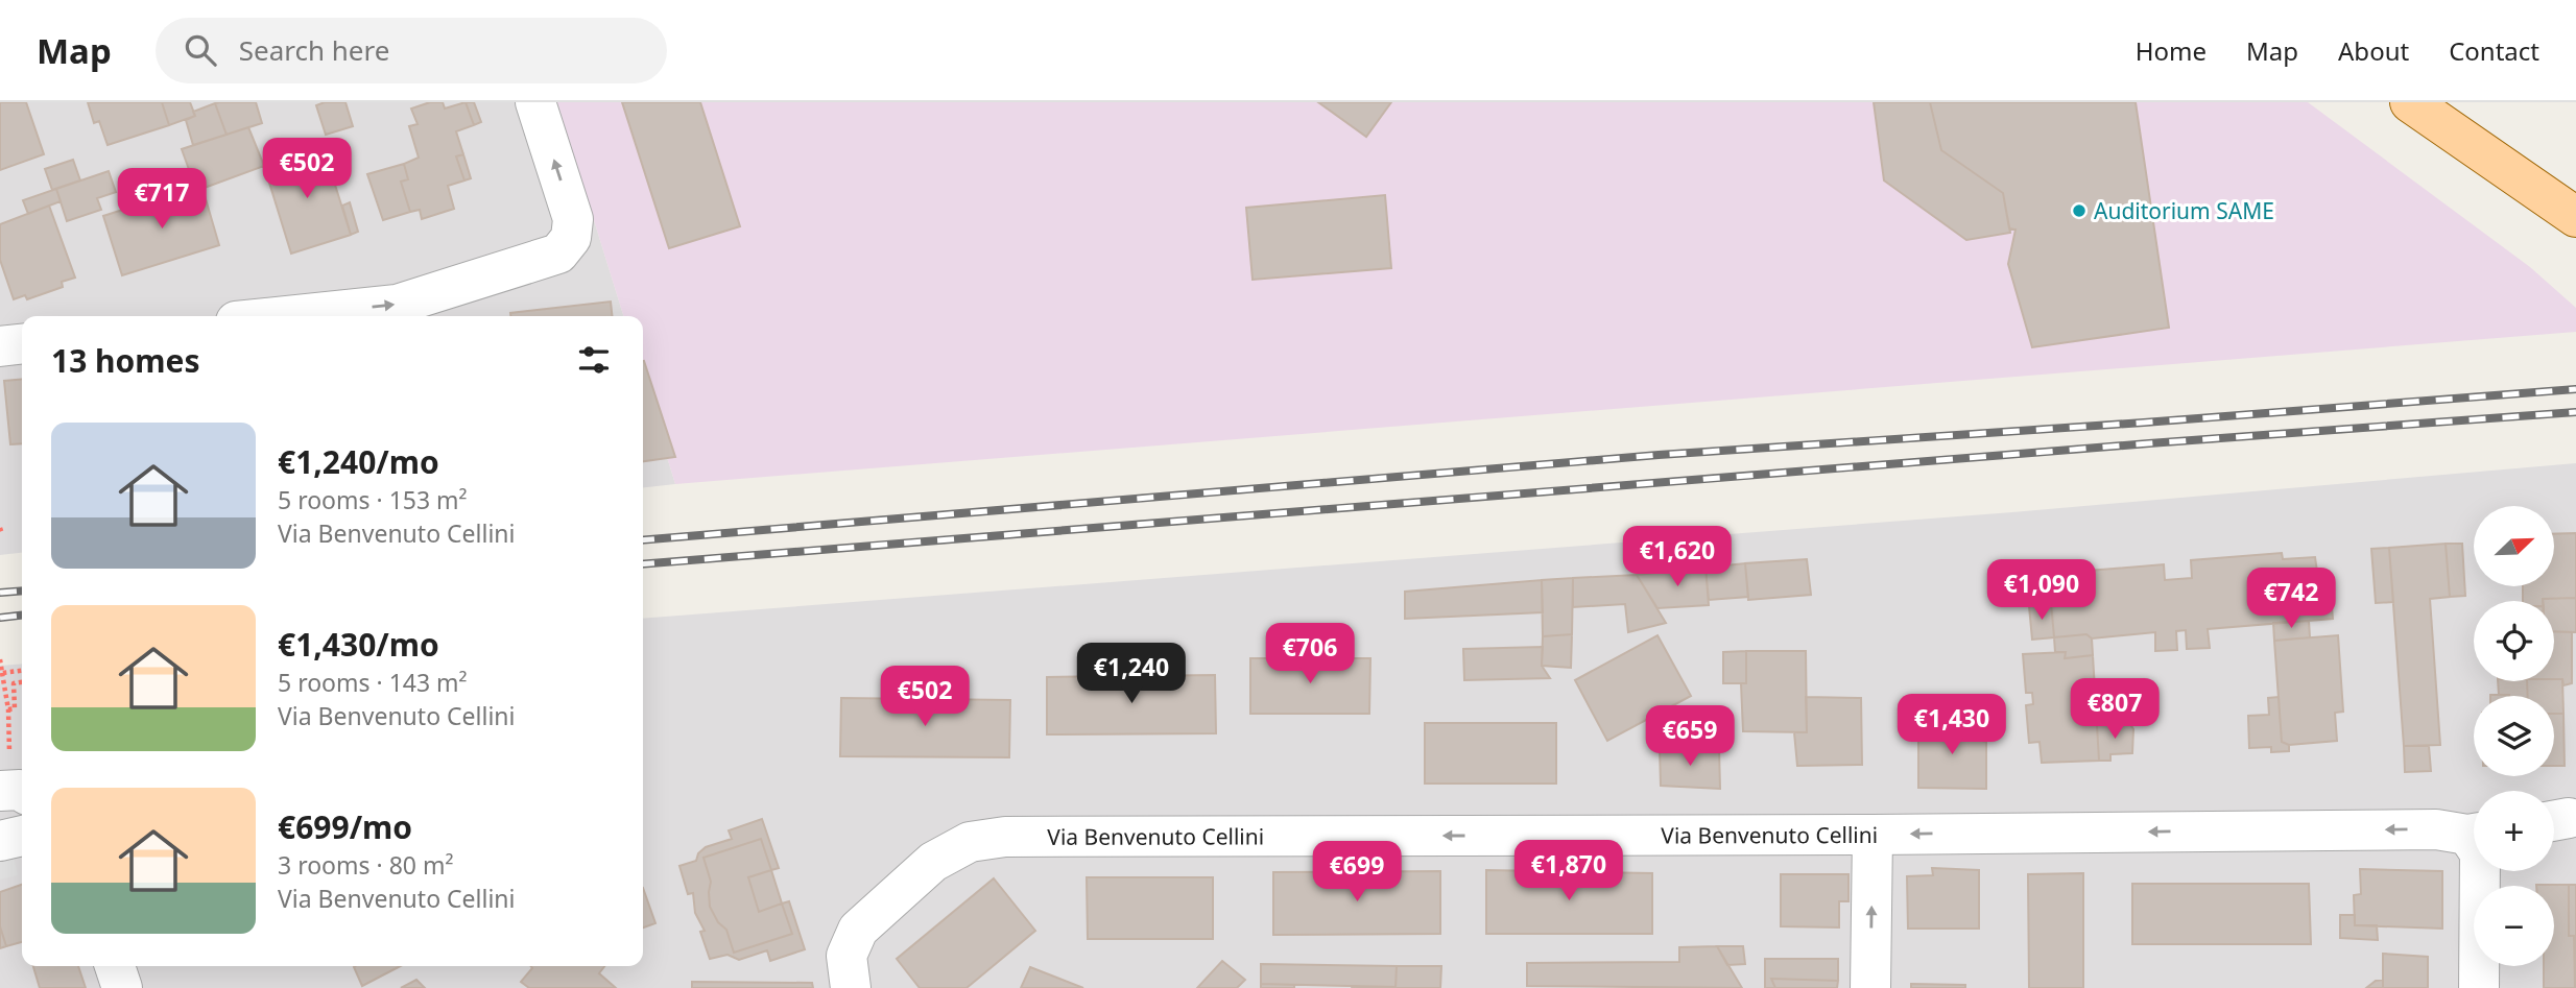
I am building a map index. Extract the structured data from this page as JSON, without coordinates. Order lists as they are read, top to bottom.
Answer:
{
  "streets": {
    "street": ["Via Benvenuto Cellini"]
  },
  "one_way": ["Via Benvenuto Cellini"],
  "places": ["Auditorium SAME"],
  "north": "top right",
  "page": {
    "header": "Map",
    "search": "Search here",
    "nav": [
      "Home",
      "Map",
      "About",
      "Contact"
    ],
    "price": [
      "€502",
      "€717",
      "€1,620",
      "€1,090",
      "€742",
      "€706",
      "€1,240",
      "€502",
      "€807",
      "€1,430",
      "€659",
      "€1,870",
      "€699"
    ],
    "heading": "13 homes",
    "list": [
      {
        "name": "€1,240/mo",
        "note": "5 rooms · 153 m² · Via Benvenuto Cellini"
      },
      {
        "name": "€1,430/mo",
        "note": "5 rooms · 143 m² · Via Benvenuto Cellini"
      },
      {
        "name": "€699/mo",
        "note": "3 rooms · 80 m² · Via Benvenuto Cellini"
      }
    ],
    "map_buttons": ["+", "−"]
  }
}
